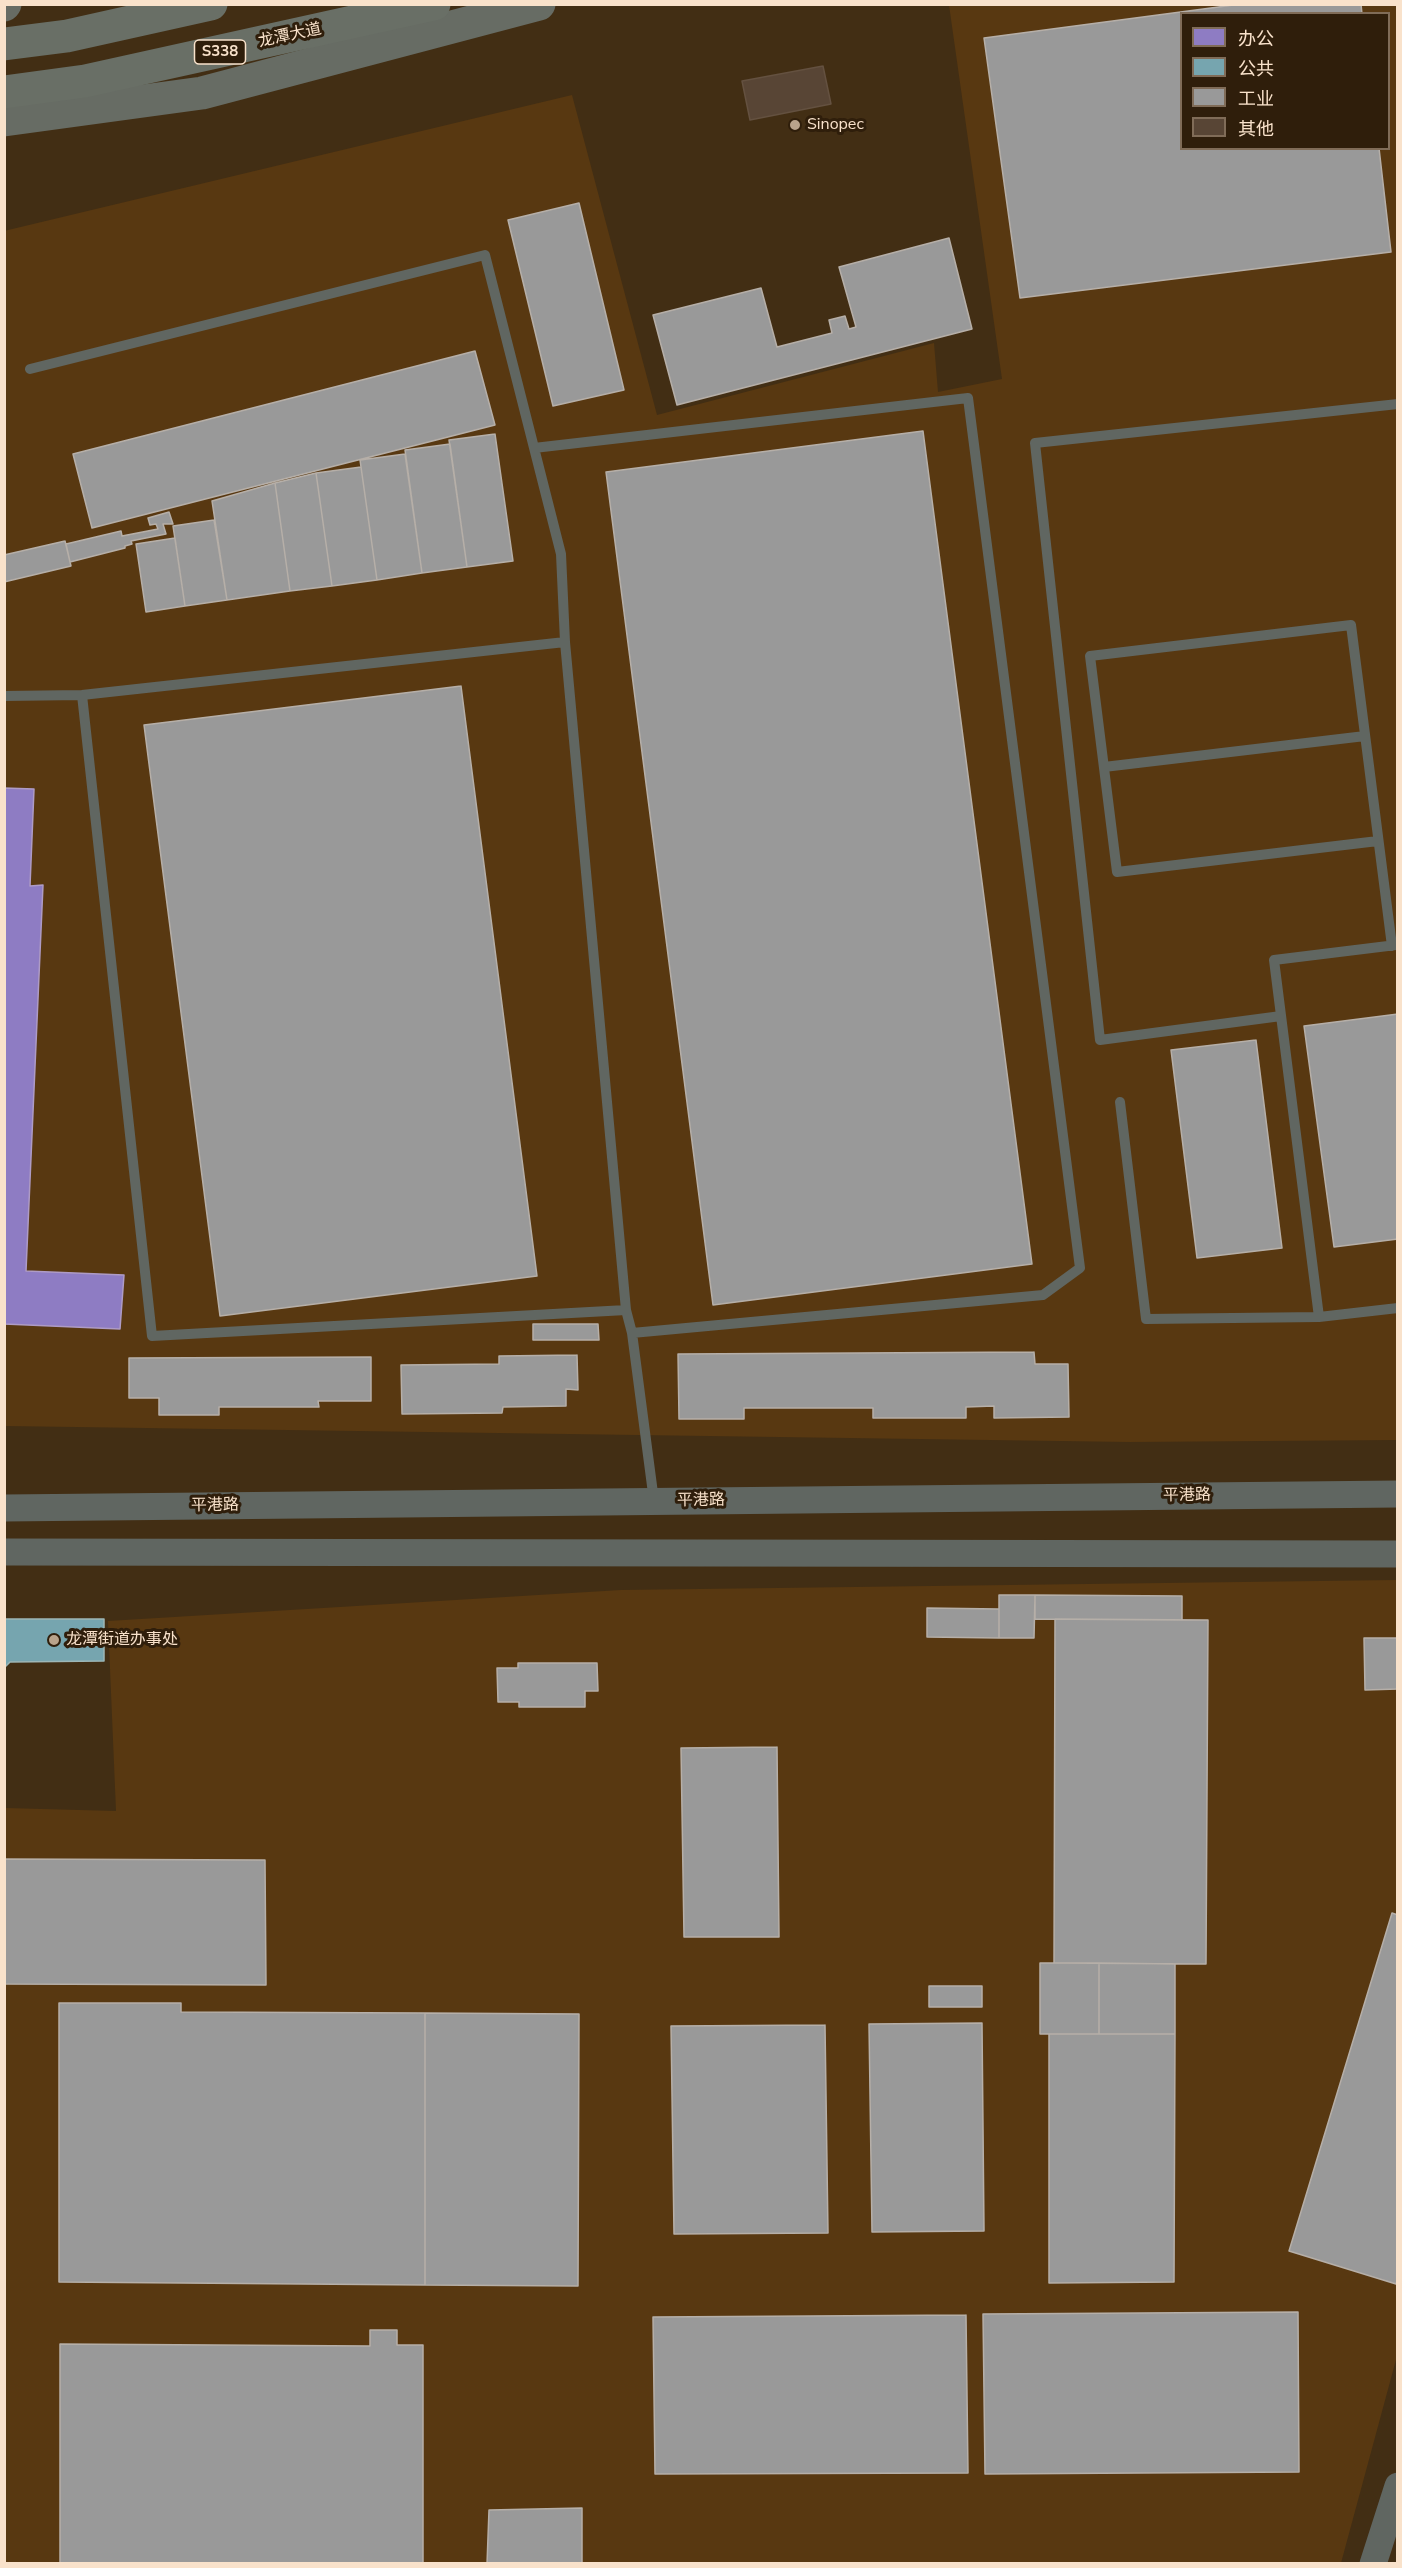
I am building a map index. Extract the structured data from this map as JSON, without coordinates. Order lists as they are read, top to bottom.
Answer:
{
  "streets": {
    "highway": ["龙潭大道", "S338"],
    "street": ["平港路"]
  },
  "places": ["Sinopec", "龙潭街道办事处"],
  "legend": [
    "办公",
    "公共",
    "工业",
    "其他"
  ]
}
